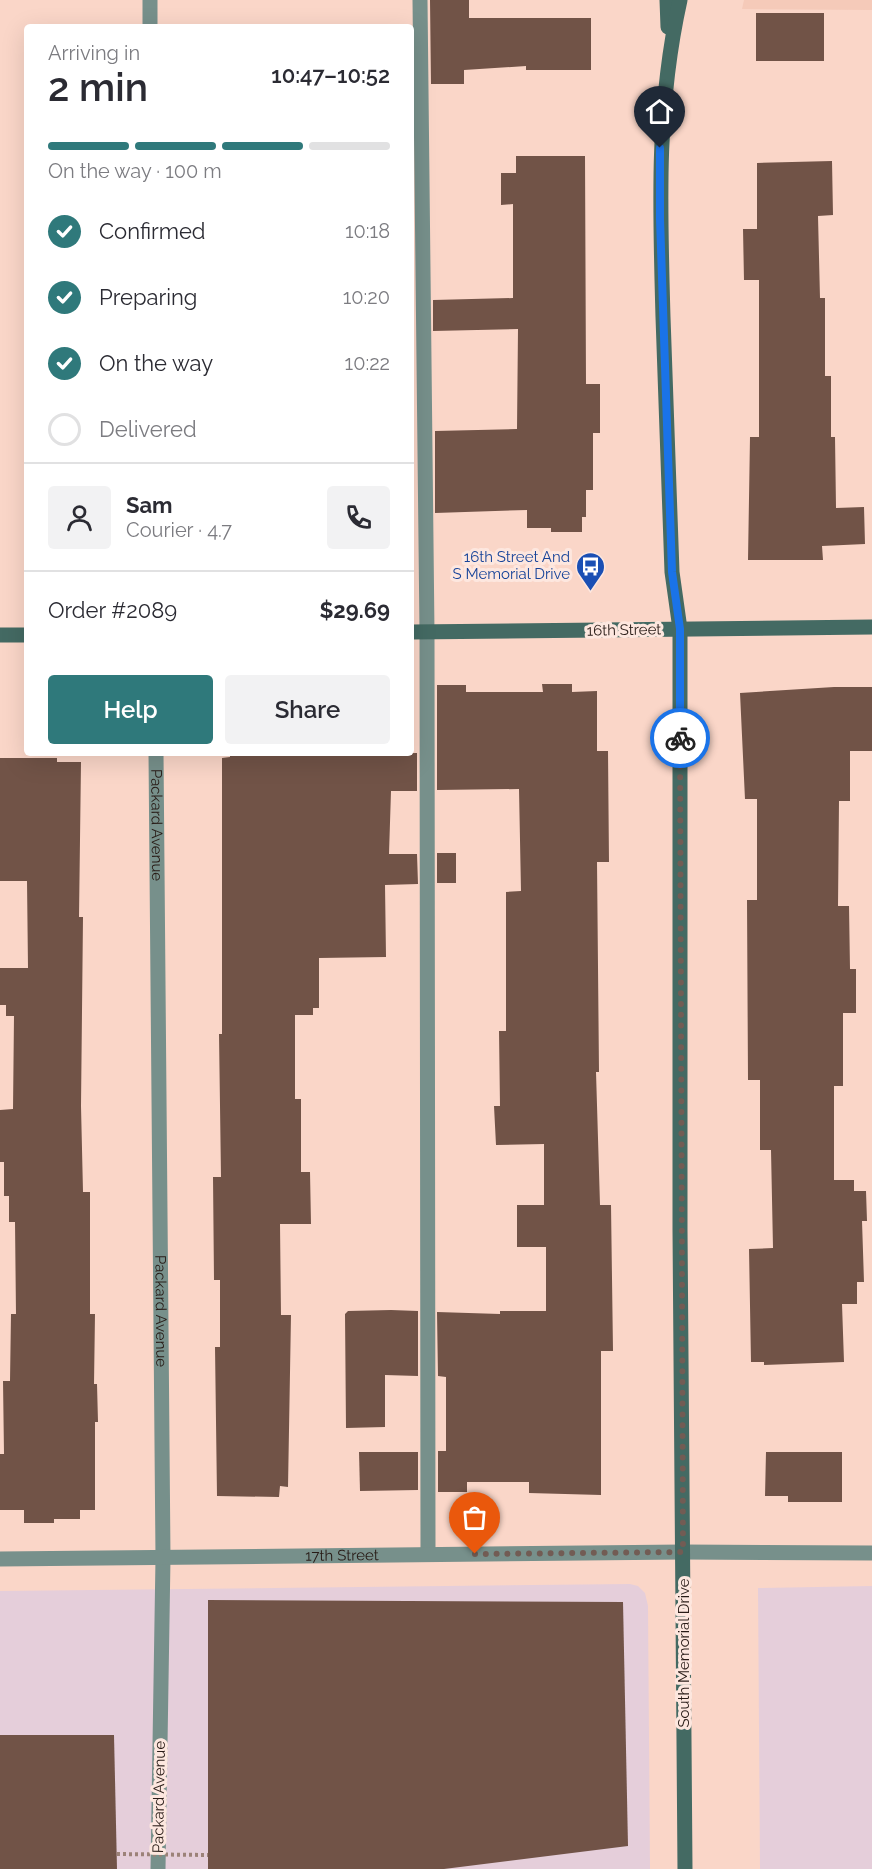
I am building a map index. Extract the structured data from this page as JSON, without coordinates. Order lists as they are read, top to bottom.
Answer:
{
  "streets": {
    "main road": ["16th Street", "South Memorial Drive"],
    "street": ["Packard Avenue", "17th Street"]
  },
  "crossings": [
    ["16th Street", "South Memorial Drive"],
    ["Packard Avenue", "17th Street"],
    ["17th Street", "South Memorial Drive"]
  ],
  "places": {
    "bus stop": ["16th Street And S Memorial Drive"]
  },
  "page": {
    "heading": ["2 min", "Arriving in", "10:47–10:52"],
    "panel": [
      "Sam",
      "Courier · 4.7",
      "Order #2089",
      "$29.69"
    ],
    "bar": "On the way · 100 m",
    "list": [
      ["Confirmed", "10:18"],
      ["Preparing", "10:20"],
      ["On the way", "10:22"],
      "Delivered"
    ],
    "buttons": ["Help", "Share"]
  }
}
